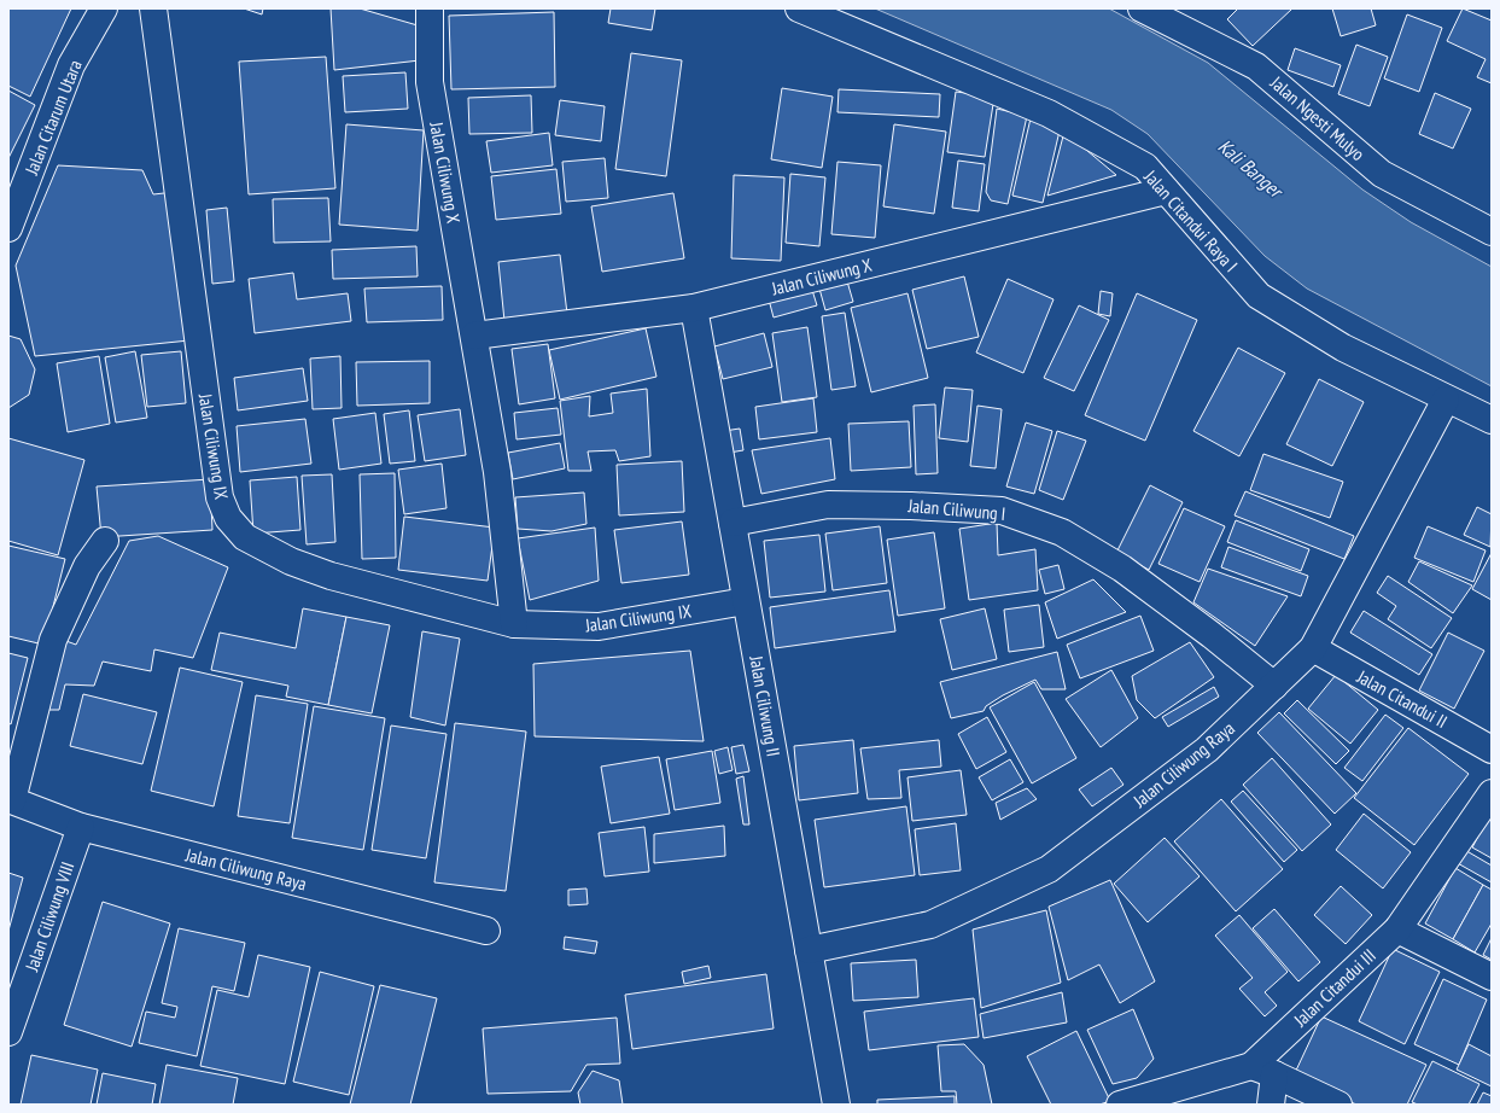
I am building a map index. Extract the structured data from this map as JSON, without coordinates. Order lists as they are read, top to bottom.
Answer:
{
  "streets": {
    "street": [
      "Jalan Citarum Utara",
      "Jalan Ngesti Mulyo",
      "Jalan Ciliwung X",
      "Jalan Citandui Raya I",
      "Jalan Ciliwung IX",
      "Jalan Ciliwung I",
      "Jalan Citandui II",
      "Jalan Ciliwung II",
      "Jalan Ciliwung Raya",
      "Jalan Ciliwung VIII",
      "Jalan Citandui III"
    ]
  },
  "crossings": [
    ["Jalan Ciliwung X", "Jalan Citandui Raya I"],
    ["Jalan Ciliwung X", "Jalan Ciliwung IX"],
    ["Jalan Ciliwung X", "Jalan Ciliwung II"],
    ["Jalan Citandui Raya I", "Jalan Ciliwung Raya"],
    ["Jalan Ciliwung IX", "Jalan Ciliwung II"],
    ["Jalan Ciliwung I", "Jalan Ciliwung II"],
    ["Jalan Ciliwung I", "Jalan Ciliwung Raya"],
    ["Jalan Citandui II", "Jalan Ciliwung Raya"],
    ["Jalan Ciliwung II", "Jalan Ciliwung Raya"],
    ["Jalan Ciliwung Raya", "Jalan Ciliwung VIII"]
  ],
  "water": ["Kali Banger"]
}
